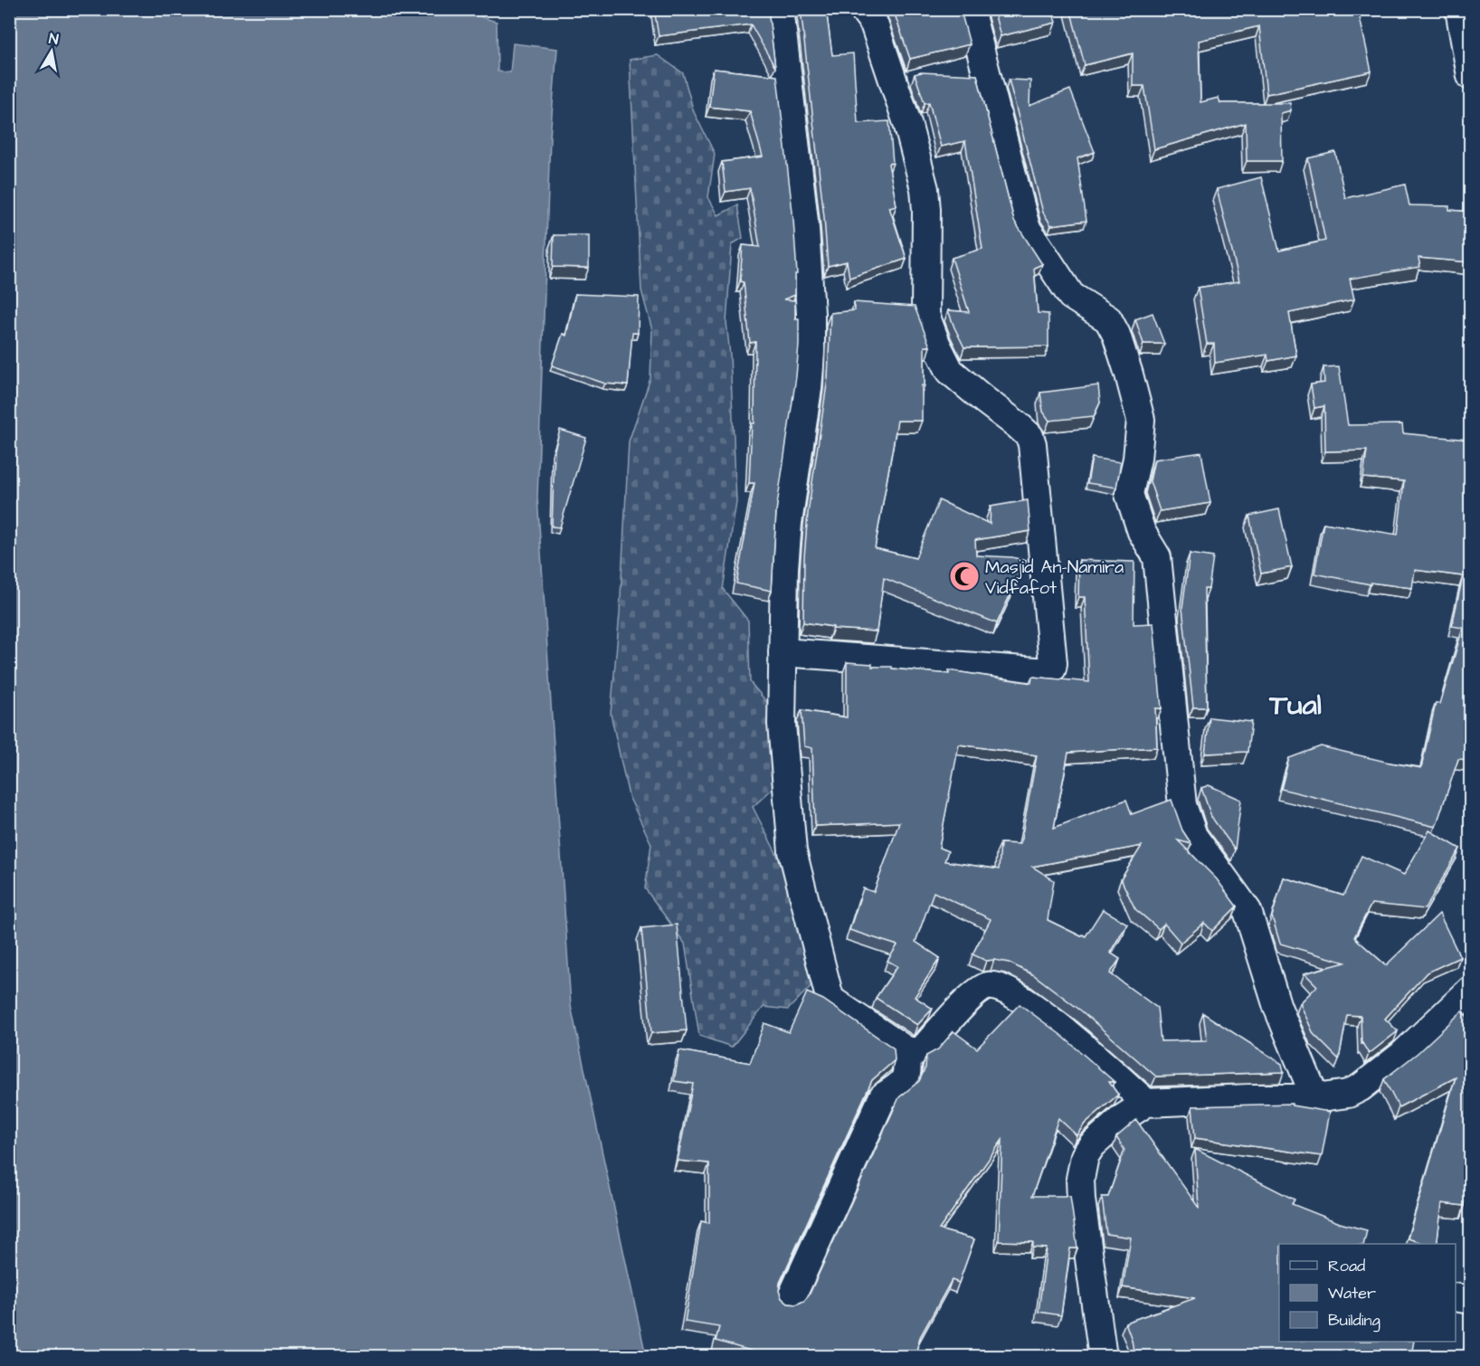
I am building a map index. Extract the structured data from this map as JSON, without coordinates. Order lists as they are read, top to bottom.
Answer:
{
  "districts": ["Tual"],
  "places": {
    "mosque": ["Masjid An-Namira Vidfafot"]
  },
  "legend": ["Road", "Water", "Building"],
  "north": "top"
}
